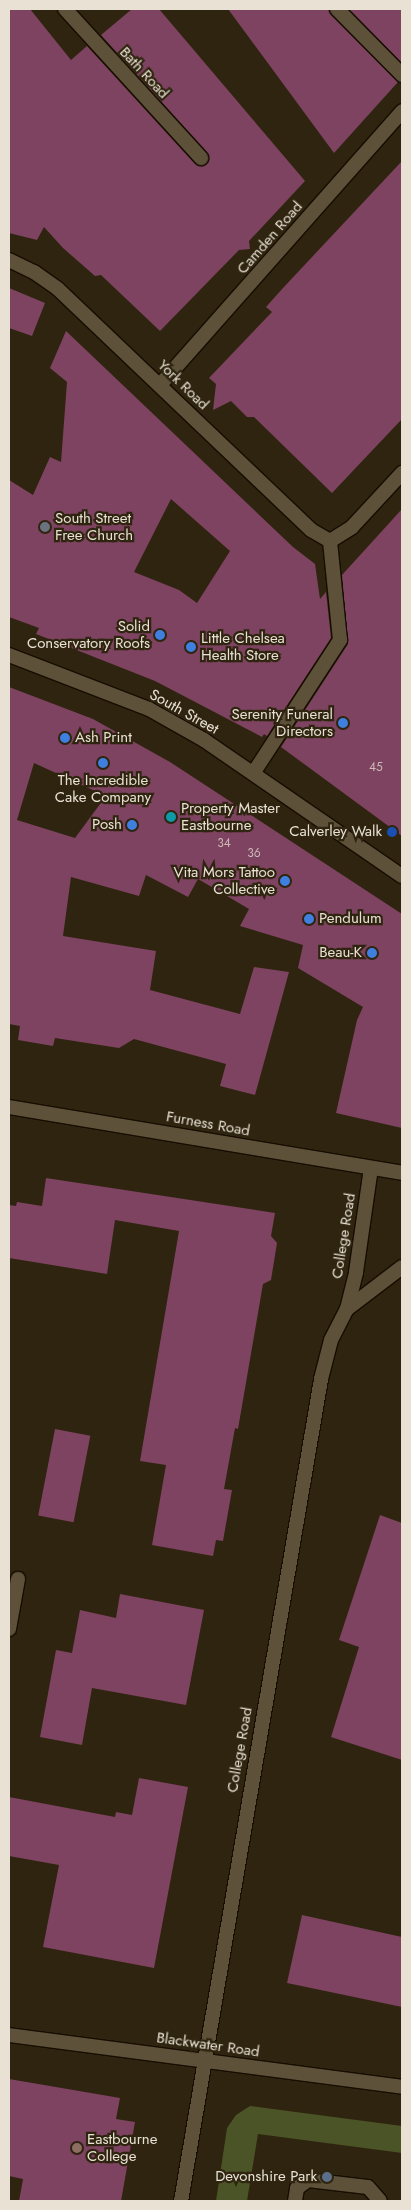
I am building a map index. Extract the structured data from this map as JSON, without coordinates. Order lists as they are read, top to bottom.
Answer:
{
  "streets": {
    "street": [
      "Bath Road",
      "Camden Road",
      "York Road",
      "South Street",
      "Furness Road",
      "College Road",
      "Blackwater Road"
    ]
  },
  "crossings": [
    ["Camden Road", "York Road"],
    ["Furness Road", "College Road"],
    ["College Road", "Blackwater Road"]
  ],
  "places": [
    "South Street Free Church",
    "Solid Conservatory Roofs",
    "Little Chelsea Health Store",
    "Serenity Funeral Directors",
    "Ash Print",
    "The Incredible Cake Company",
    "Property Master Eastbourne",
    "Posh",
    "Calverley Walk",
    "Vita Mors Tattoo Collective",
    "Pendulum",
    "Beau-K",
    "Eastbourne College",
    "Devonshire Park"
  ],
  "house_numbers": ["45", "34", "36"]
}
